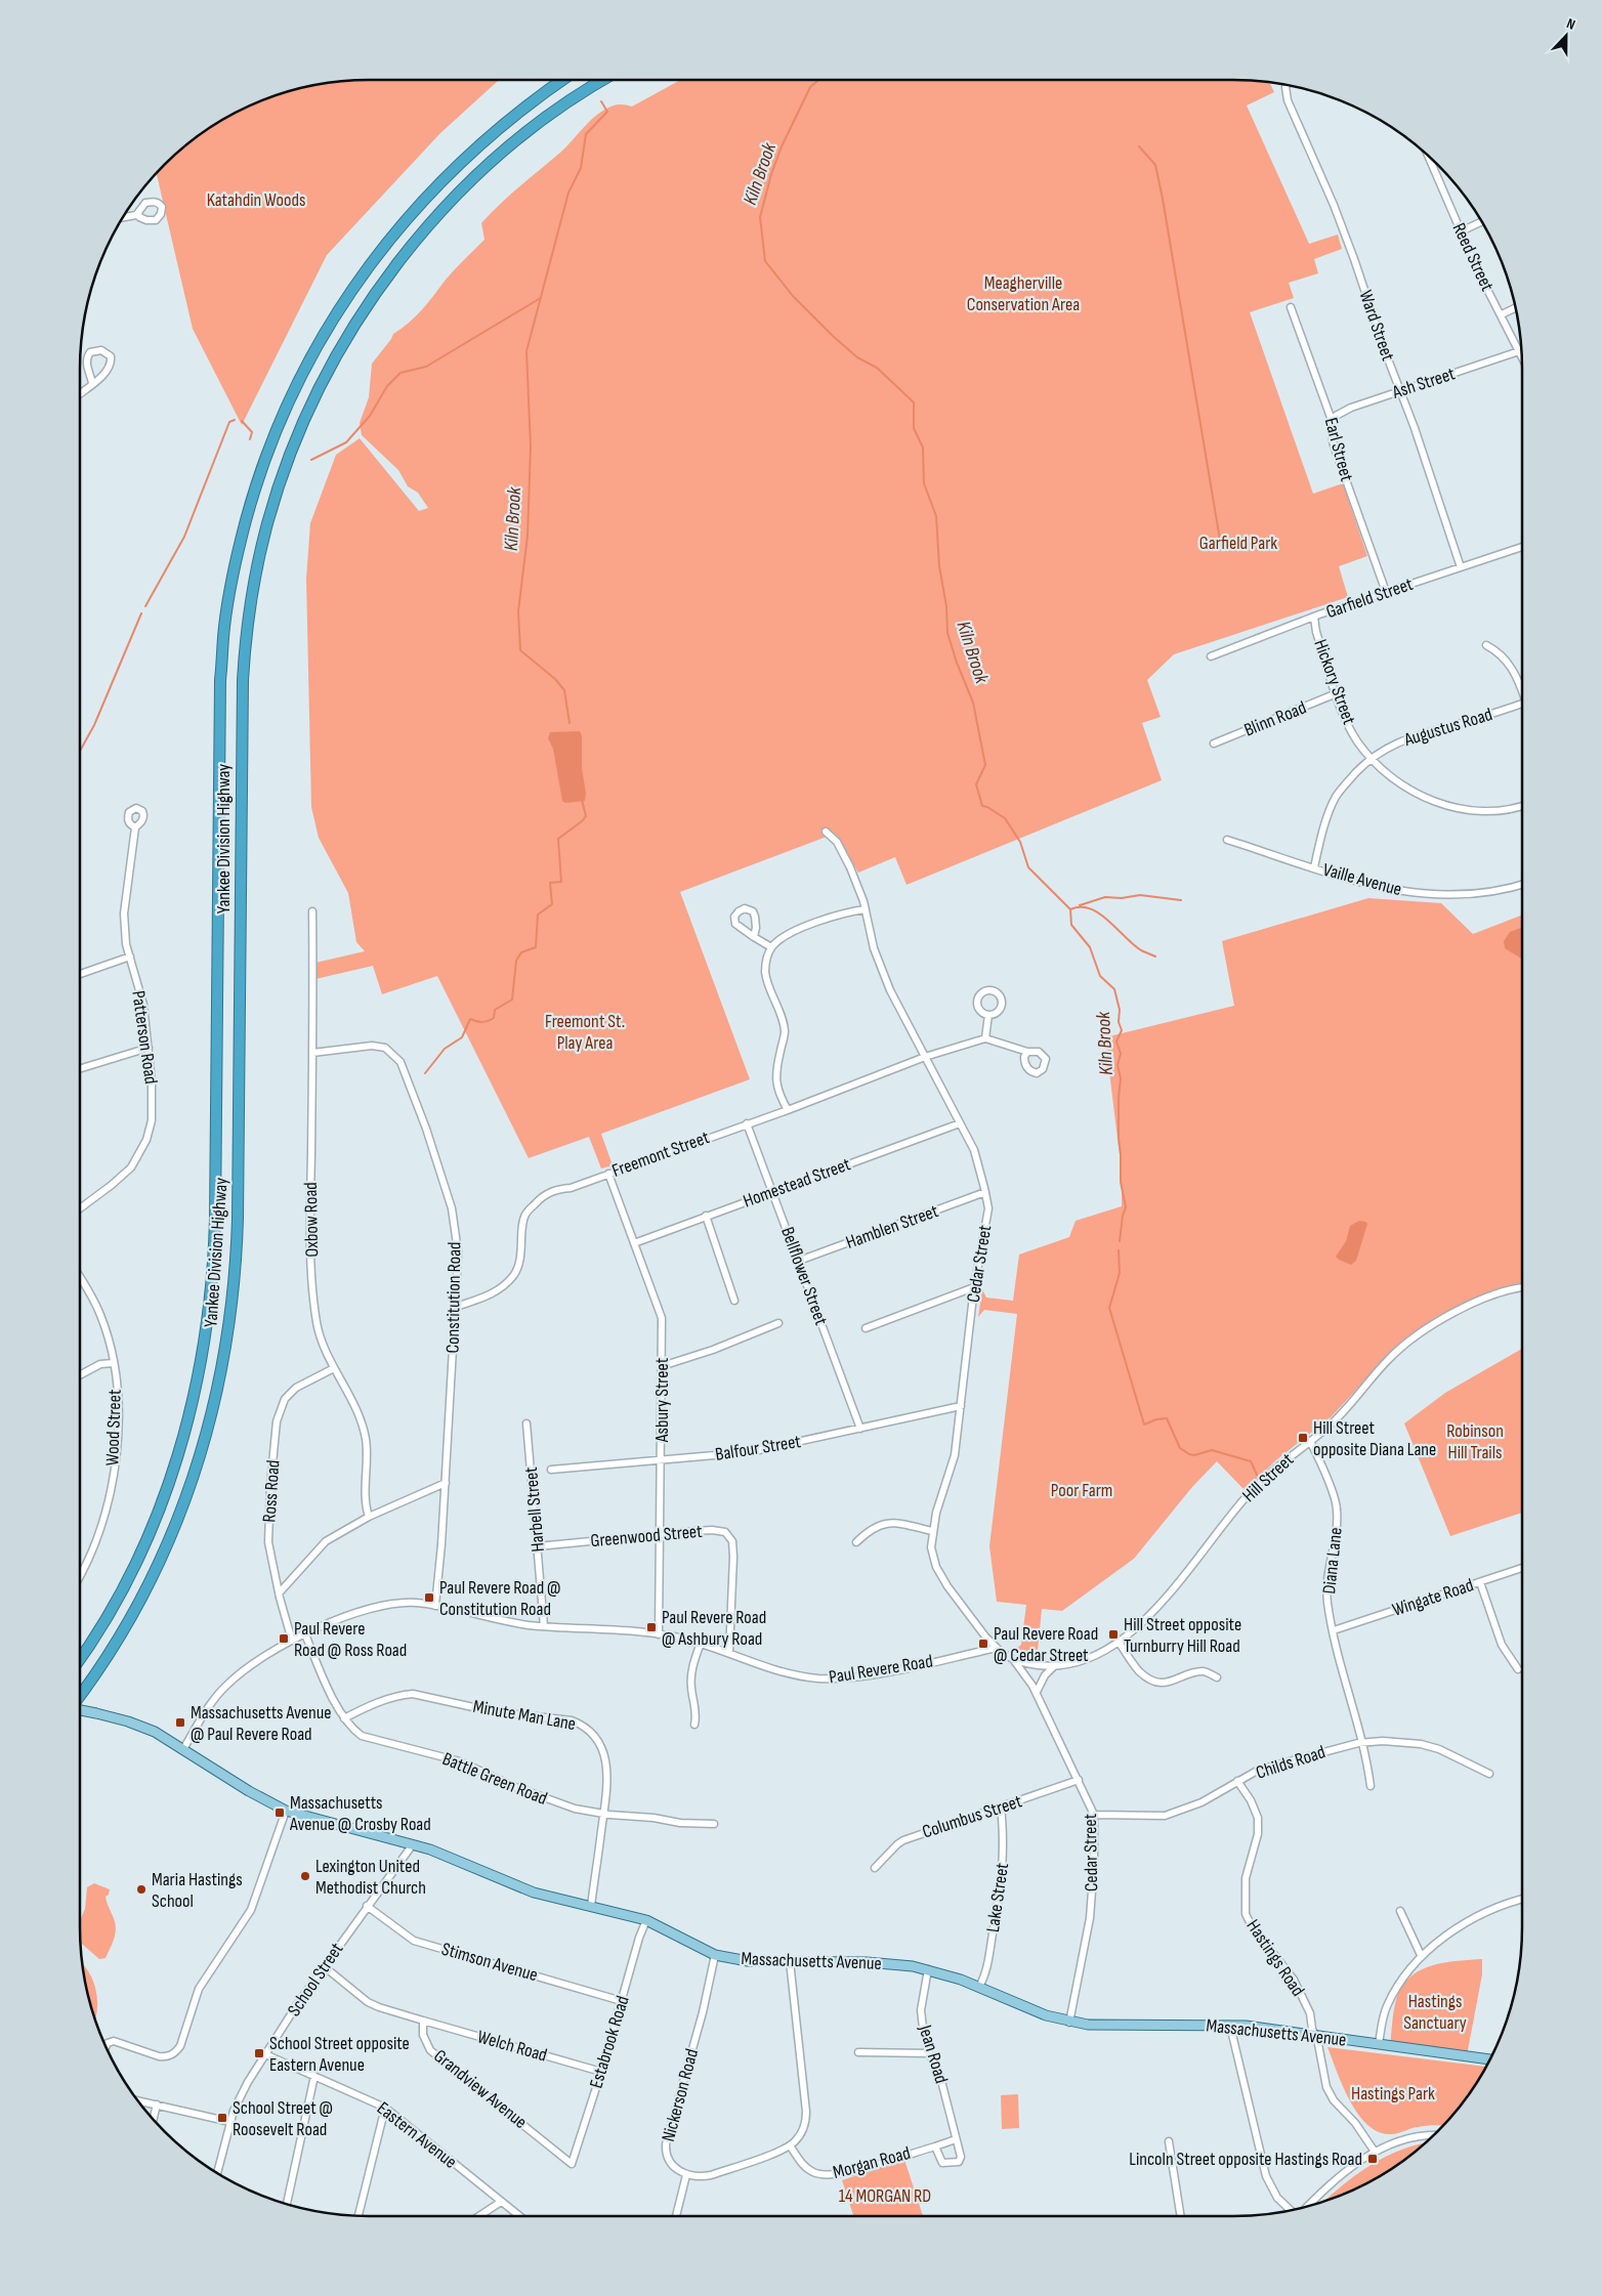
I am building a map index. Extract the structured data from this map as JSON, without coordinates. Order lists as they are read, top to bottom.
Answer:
{
  "streets": {
    "highway": ["Yankee Division Highway"],
    "main road": ["Massachusetts Avenue"],
    "street": [
      "Reed Street",
      "Ward Street",
      "Ash Street",
      "Earl Street",
      "Garfield Street",
      "Hickory Street",
      "Blinn Road",
      "Augustus Road",
      "Vaille Avenue",
      "Patterson Road",
      "Freemont Street",
      "Homestead Street",
      "Oxbow Road",
      "Hamblen Street",
      "Cedar Street",
      "Bellflower Street",
      "Constitution Road",
      "Asbury Street",
      "Wood Street",
      "Balfour Street",
      "Hill Street",
      "Ross Road",
      "Harbell Street",
      "Greenwood Street",
      "Diana Lane",
      "Wingate Road",
      "Paul Revere Road",
      "Minute Man Lane",
      "Childs Road",
      "Battle Green Road",
      "Columbus Street",
      "Lake Street",
      "Hastings Road",
      "Stimson Avenue",
      "School Street",
      "Estabrook Road",
      "Welch Road",
      "Jean Road",
      "Grandview Avenue",
      "Nickerson Road",
      "Eastern Avenue",
      "Morgan Road"
    ]
  },
  "crossings": [
    ["Reed Street", "Ash Street"],
    ["Ward Street", "Ash Street"],
    ["Ward Street", "Garfield Street"],
    ["Ash Street", "Earl Street"],
    ["Earl Street", "Garfield Street"],
    ["Garfield Street", "Hickory Street"],
    ["Hickory Street", "Blinn Road"],
    ["Hickory Street", "Augustus Road"],
    ["Augustus Road", "Vaille Avenue"],
    ["Freemont Street", "Cedar Street"],
    ["Freemont Street", "Bellflower Street"],
    ["Freemont Street", "Constitution Road"],
    ["Freemont Street", "Asbury Street"],
    ["Homestead Street", "Cedar Street"],
    ["Homestead Street", "Bellflower Street"],
    ["Homestead Street", "Asbury Street"],
    ["Oxbow Road", "Constitution Road"],
    ["Oxbow Road", "Ross Road"],
    ["Hamblen Street", "Cedar Street"],
    ["Hamblen Street", "Bellflower Street"],
    ["Cedar Street", "Balfour Street"],
    ["Cedar Street", "Hill Street"],
    ["Cedar Street", "Paul Revere Road"],
    ["Cedar Street", "Childs Road"],
    ["Cedar Street", "Columbus Street"],
    ["Cedar Street", "Massachusetts Avenue"],
    ["Bellflower Street", "Balfour Street"],
    ["Constitution Road", "Paul Revere Road"],
    ["Asbury Street", "Balfour Street"],
    ["Asbury Street", "Greenwood Street"],
    ["Asbury Street", "Paul Revere Road"],
    ["Hill Street", "Diana Lane"],
    ["Ross Road", "Paul Revere Road"],
    ["Harbell Street", "Greenwood Street"],
    ["Harbell Street", "Paul Revere Road"],
    ["Greenwood Street", "Paul Revere Road"],
    ["Diana Lane", "Wingate Road"],
    ["Diana Lane", "Childs Road"],
    ["Paul Revere Road", "Battle Green Road"],
    ["Paul Revere Road", "Massachusetts Avenue"],
    ["Minute Man Lane", "Battle Green Road"],
    ["Minute Man Lane", "Massachusetts Avenue"],
    ["Childs Road", "Hastings Road"],
    ["Columbus Street", "Lake Street"],
    ["Lake Street", "Massachusetts Avenue"],
    ["Hastings Road", "Massachusetts Avenue"],
    ["Massachusetts Avenue", "School Street"],
    ["Massachusetts Avenue", "Estabrook Road"],
    ["Massachusetts Avenue", "Jean Road"],
    ["Massachusetts Avenue", "Nickerson Road"],
    ["Stimson Avenue", "School Street"],
    ["Stimson Avenue", "Estabrook Road"],
    ["School Street", "Eastern Avenue"],
    ["Estabrook Road", "Welch Road"],
    ["Estabrook Road", "Grandview Avenue"],
    ["Welch Road", "Grandview Avenue"],
    ["Jean Road", "Morgan Road"]
  ],
  "water": ["Kiln Brook"],
  "parks": [
    "Katahdin Woods",
    "Meagherville Conservation Area",
    "Garfield Park",
    "Freemont St. Play Area",
    "Robinson Hill Trails",
    "Poor Farm",
    "Hastings Sanctuary",
    "Hastings Park",
    "14 MORGAN RD"
  ],
  "places": {
    "transit": [
      "Hill Street opposite Diana Lane",
      "Paul Revere Road @ Constitution Road",
      "Paul Revere Road @ Ashbury Road",
      "Hill Street opposite Turnburry Hill Road",
      "Paul Revere Road @ Ross Road",
      "Paul Revere Road @ Cedar Street",
      "Massachusetts Avenue @ Paul Revere Road",
      "Massachusetts Avenue @ Crosby Road",
      "School Street opposite Eastern Avenue",
      "School Street @ Roosevelt Road",
      "Lincoln Street opposite Hastings Road"
    ],
    "other": ["Lexington United Methodist Church", "Maria Hastings School"]
  },
  "north": "top"
}
